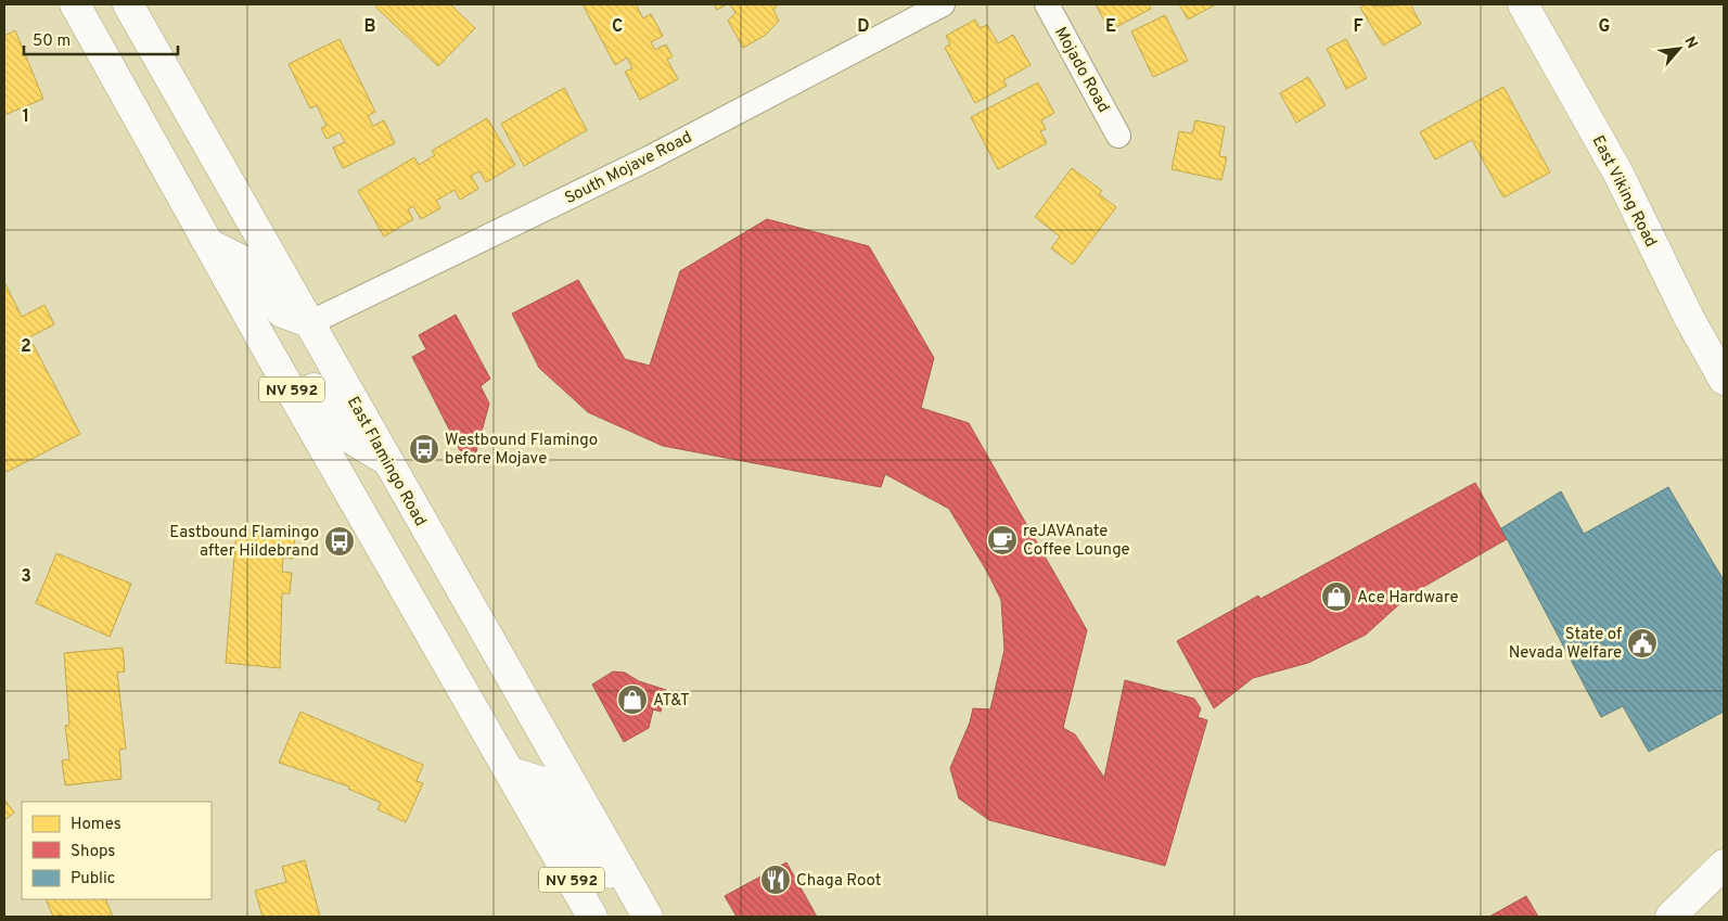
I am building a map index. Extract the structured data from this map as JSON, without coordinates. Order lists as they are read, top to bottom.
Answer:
{
  "streets": {
    "main road": ["East Viking Road", "NV 592", "East Flamingo Road"],
    "street": ["Mojado Road", "South Mojave Road"]
  },
  "crossings": [
    ["South Mojave Road", "East Flamingo Road"]
  ],
  "places": {
    "bus stop": ["Westbound Flamingo before Mojave", "Eastbound Flamingo after Hildebrand"],
    "cafe": ["reJAVAnate Coffee Lounge"],
    "shop": ["Ace Hardware", "AT&T"],
    "public building": ["State of Nevada Welfare"],
    "restaurant": ["Chaga Root"]
  },
  "legend": ["Homes", "Shops", "Public"],
  "scale_bar": "50 m",
  "north": "top right",
  "grid": {
    "columns": [
      "B",
      "C",
      "D",
      "E",
      "F",
      "G"
    ],
    "rows": ["1", "2", "3"]
  }
}
